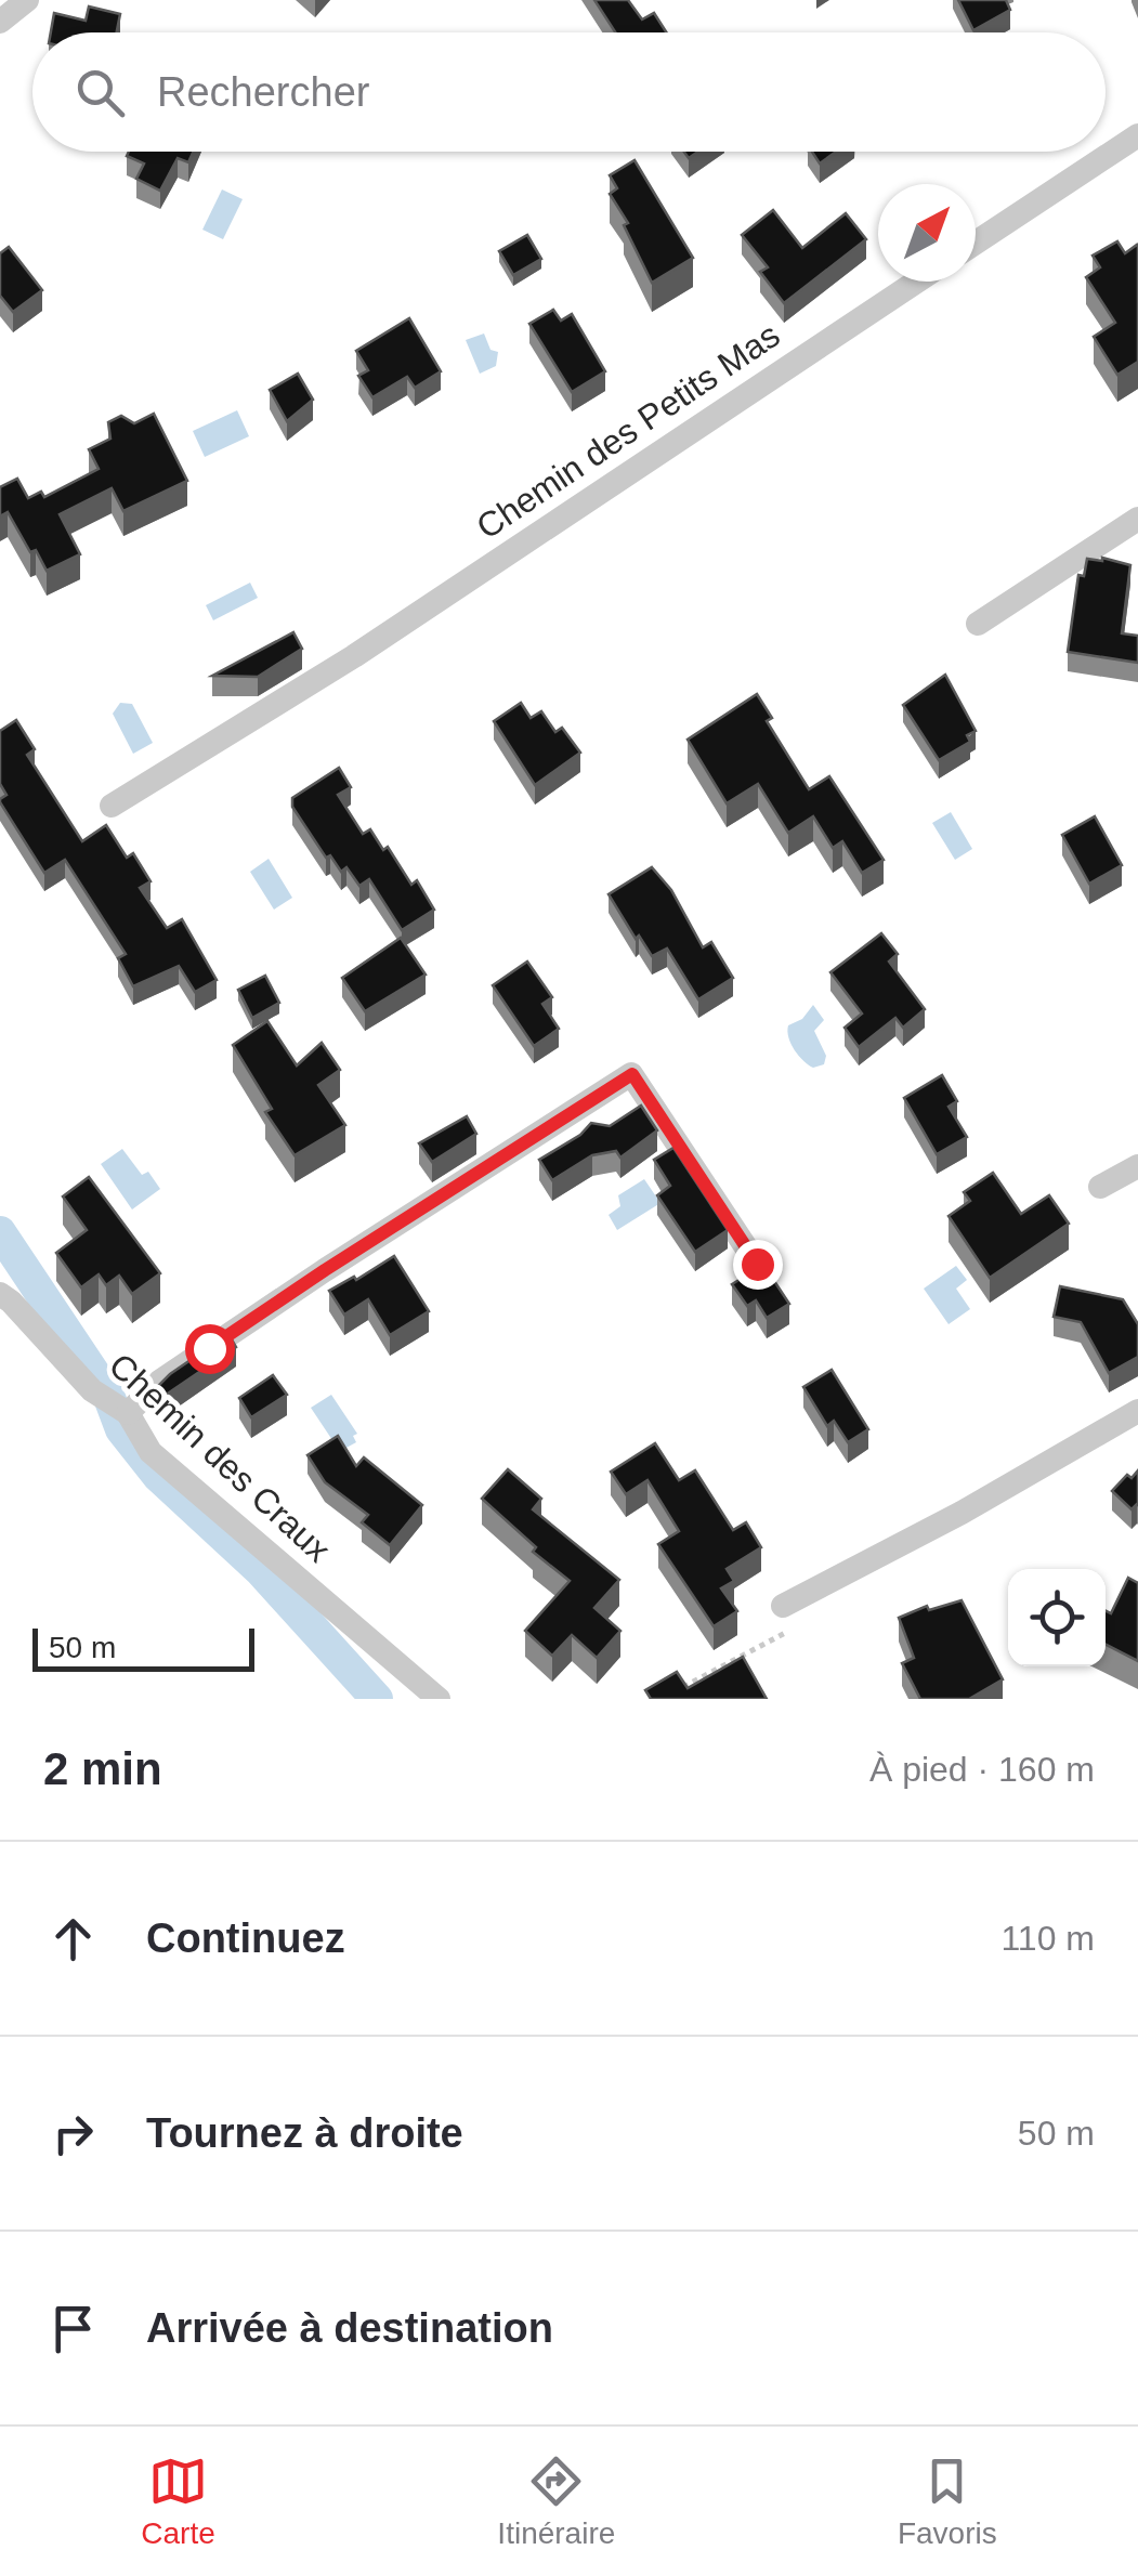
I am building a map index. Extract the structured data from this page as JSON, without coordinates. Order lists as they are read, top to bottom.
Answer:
{
  "streets": {
    "street": ["Chemin des Petits Mas", "Chemin des Craux"]
  },
  "scale_bar": "50 m",
  "north": "top right",
  "page": {
    "search": "Rechercher",
    "scale": "50 m",
    "heading": ["2 min", "À pied · 160 m"],
    "list": [
      ["Continuez", "110 m"],
      ["Tournez à droite", "50 m"],
      "Arrivée à destination"
    ],
    "nav": ["Carte", "Itinéraire", "Favoris"]
  }
}
